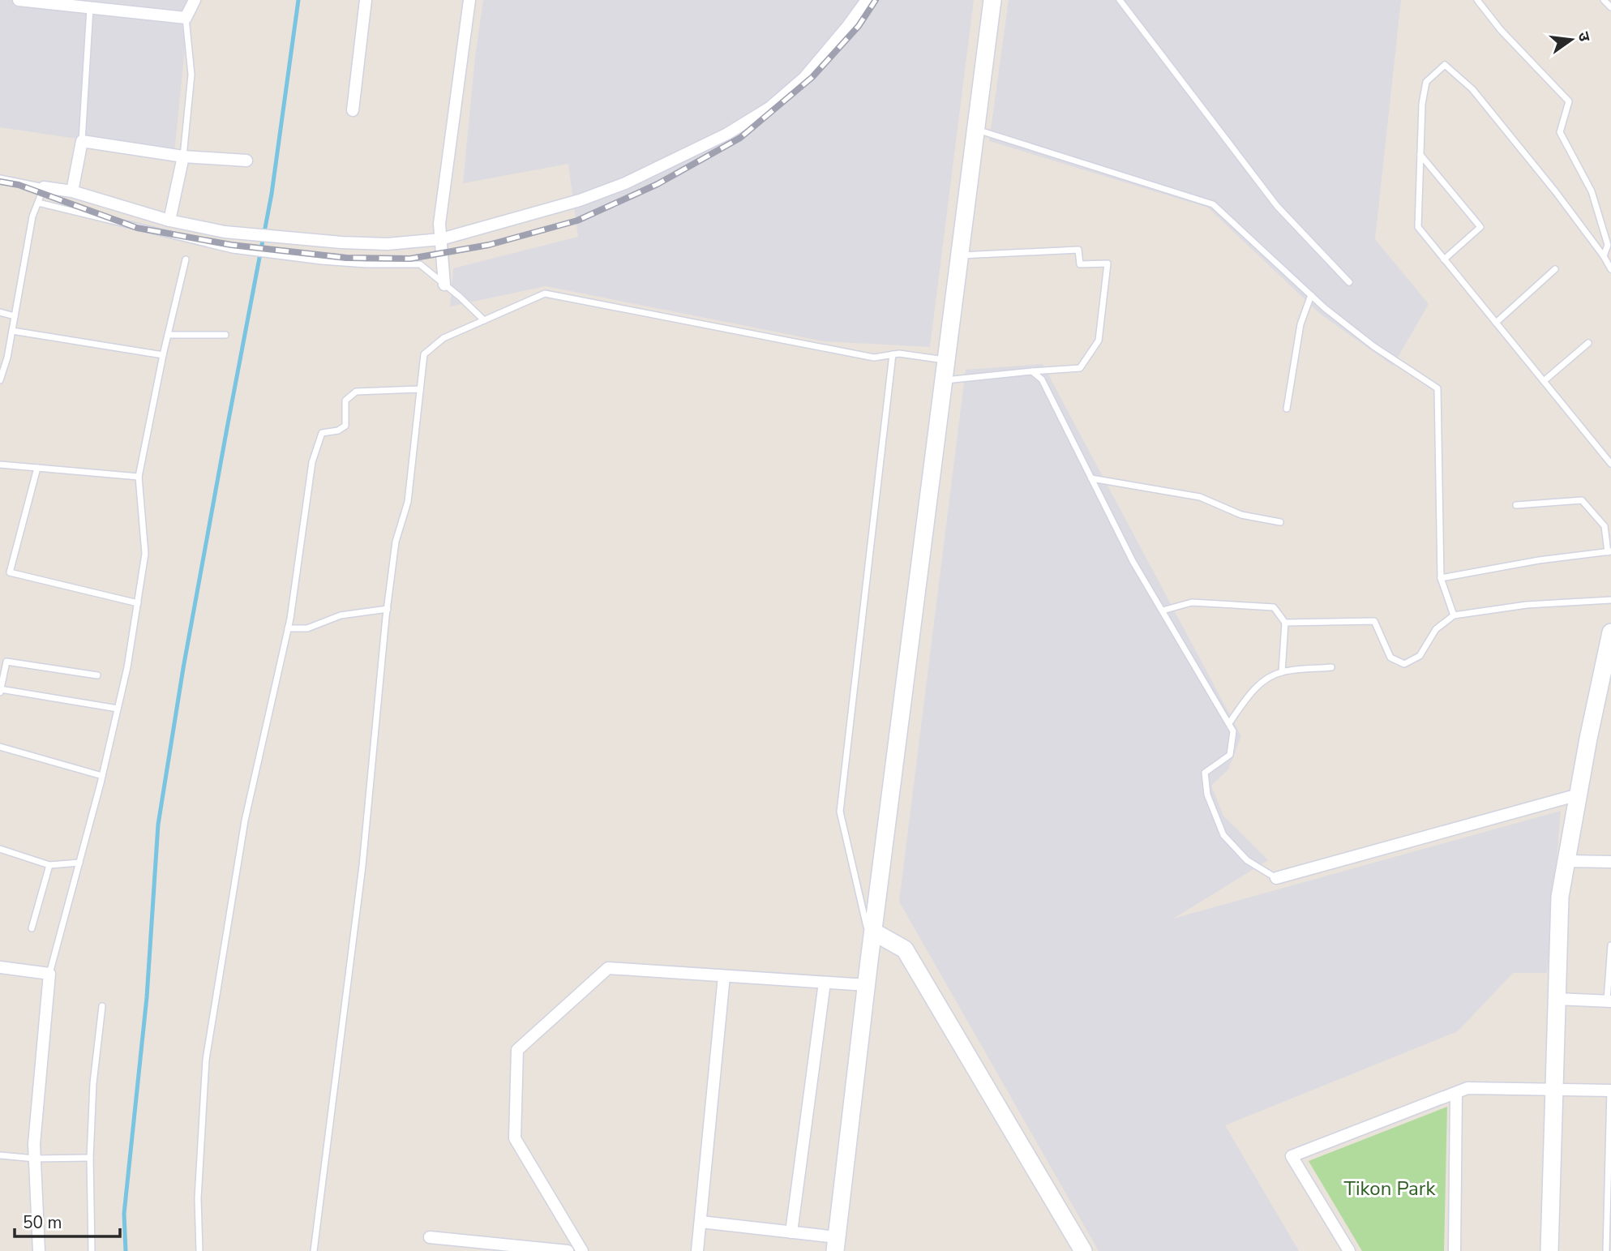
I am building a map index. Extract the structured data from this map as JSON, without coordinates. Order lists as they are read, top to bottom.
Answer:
{
  "parks": ["Tikon Park"],
  "scale_bar": "50 m",
  "north": "right"
}
